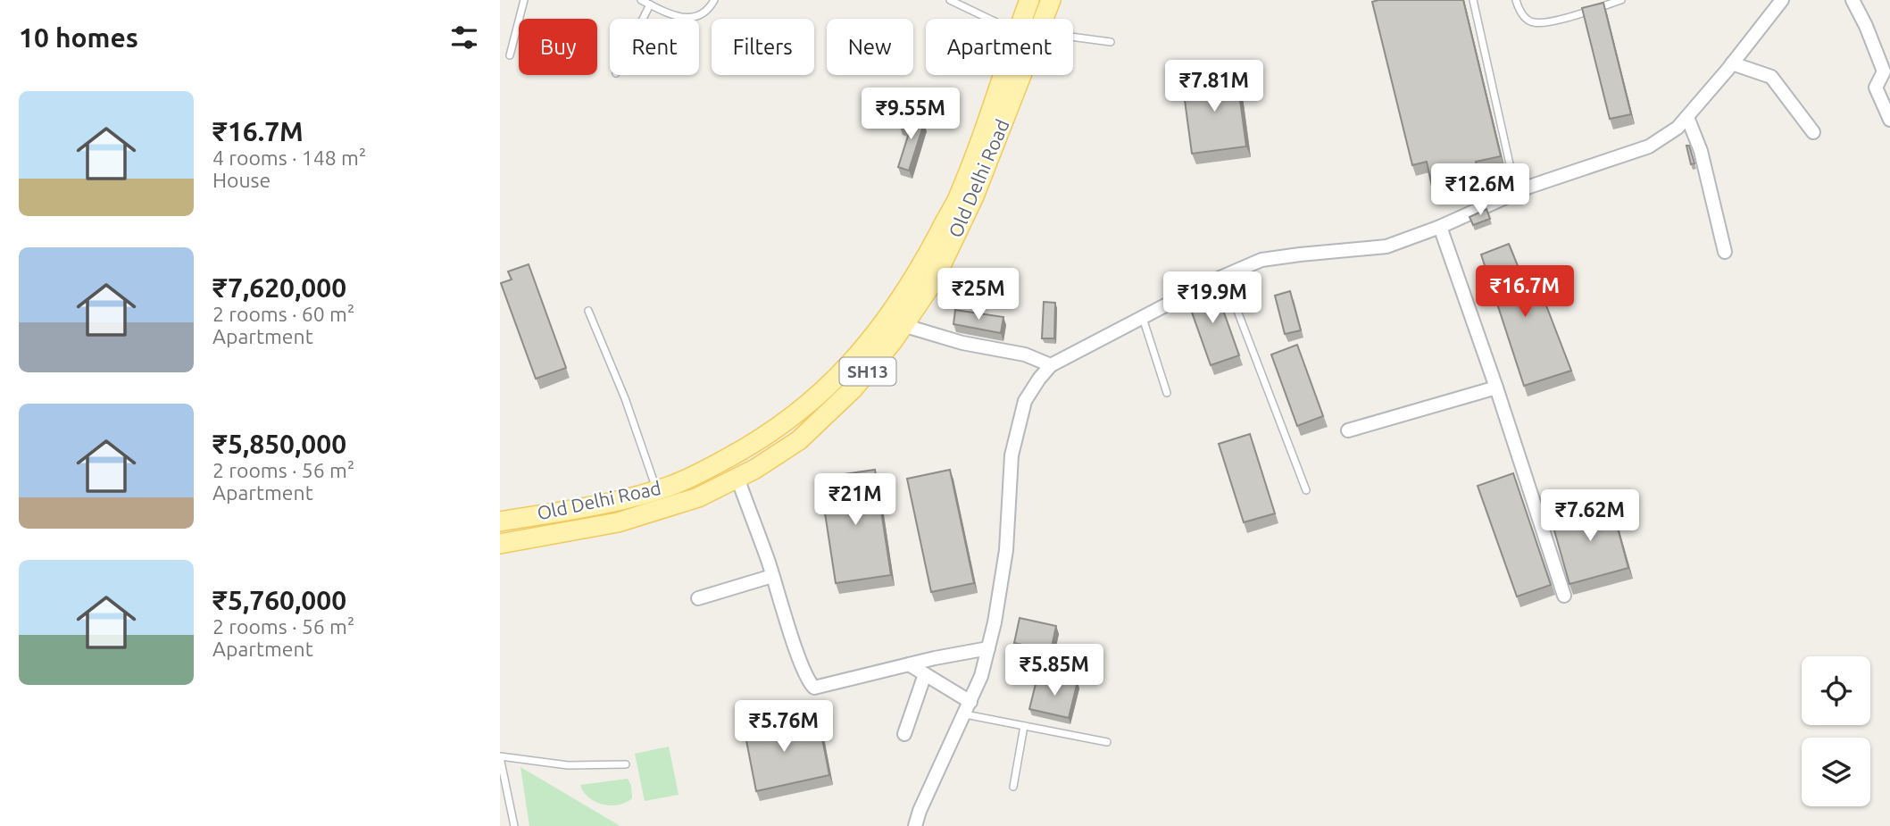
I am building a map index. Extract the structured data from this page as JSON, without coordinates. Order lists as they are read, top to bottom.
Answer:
{
  "streets": {
    "main road": ["Old Delhi Road", "SH13"]
  },
  "page": {
    "heading": "10 homes",
    "chip": [
      "Buy",
      "Rent",
      "Filters",
      "New",
      "Apartment"
    ],
    "price": [
      "₹7.81M",
      "₹9.55M",
      "₹12.6M",
      "₹16.7M",
      "₹25M",
      "₹19.9M",
      "₹21M",
      "₹7.62M",
      "₹5.85M",
      "₹5.76M"
    ],
    "list": [
      {
        "name": "₹16.7M",
        "note": "4 rooms · 148 m² · House"
      },
      {
        "name": "₹7,620,000",
        "note": "2 rooms · 60 m² · Apartment"
      },
      {
        "name": "₹5,850,000",
        "note": "2 rooms · 56 m² · Apartment"
      },
      {
        "name": "₹5,760,000",
        "note": "2 rooms · 56 m² · Apartment"
      }
    ]
  }
}
